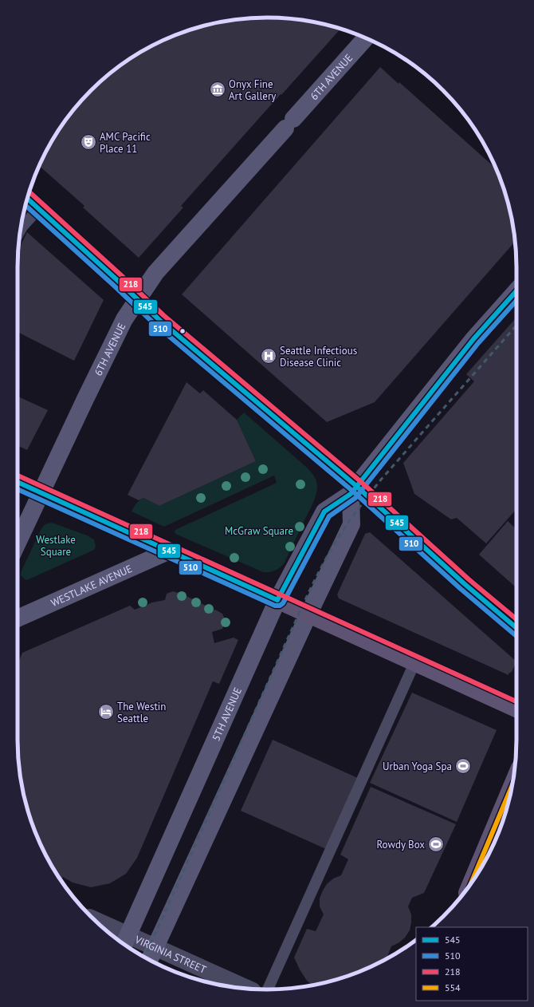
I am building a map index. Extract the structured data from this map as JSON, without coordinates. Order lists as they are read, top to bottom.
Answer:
{
  "streets": {
    "main road": ["6TH AVENUE", "WESTLAKE AVENUE", "5TH AVENUE"],
    "street": ["VIRGINIA STREET"]
  },
  "crossings": [
    ["5TH AVENUE", "VIRGINIA STREET"]
  ],
  "parks": ["McGraw Square", "Westlake Square"],
  "places": {
    "museum": ["Onyx Fine Art Gallery"],
    "theatre": ["AMC Pacific Place 11"],
    "hospital": ["Seattle Infectious Disease Clinic"],
    "hotel": ["The Westin Seattle"],
    "sports": ["Urban Yoga Spa", "Rowdy Box"]
  },
  "lines": [
    "transit line 218",
    "transit line 545",
    "transit line 510",
    "transit line 554"
  ],
  "legend": [
    "545",
    "510",
    "218",
    "554"
  ]
}
